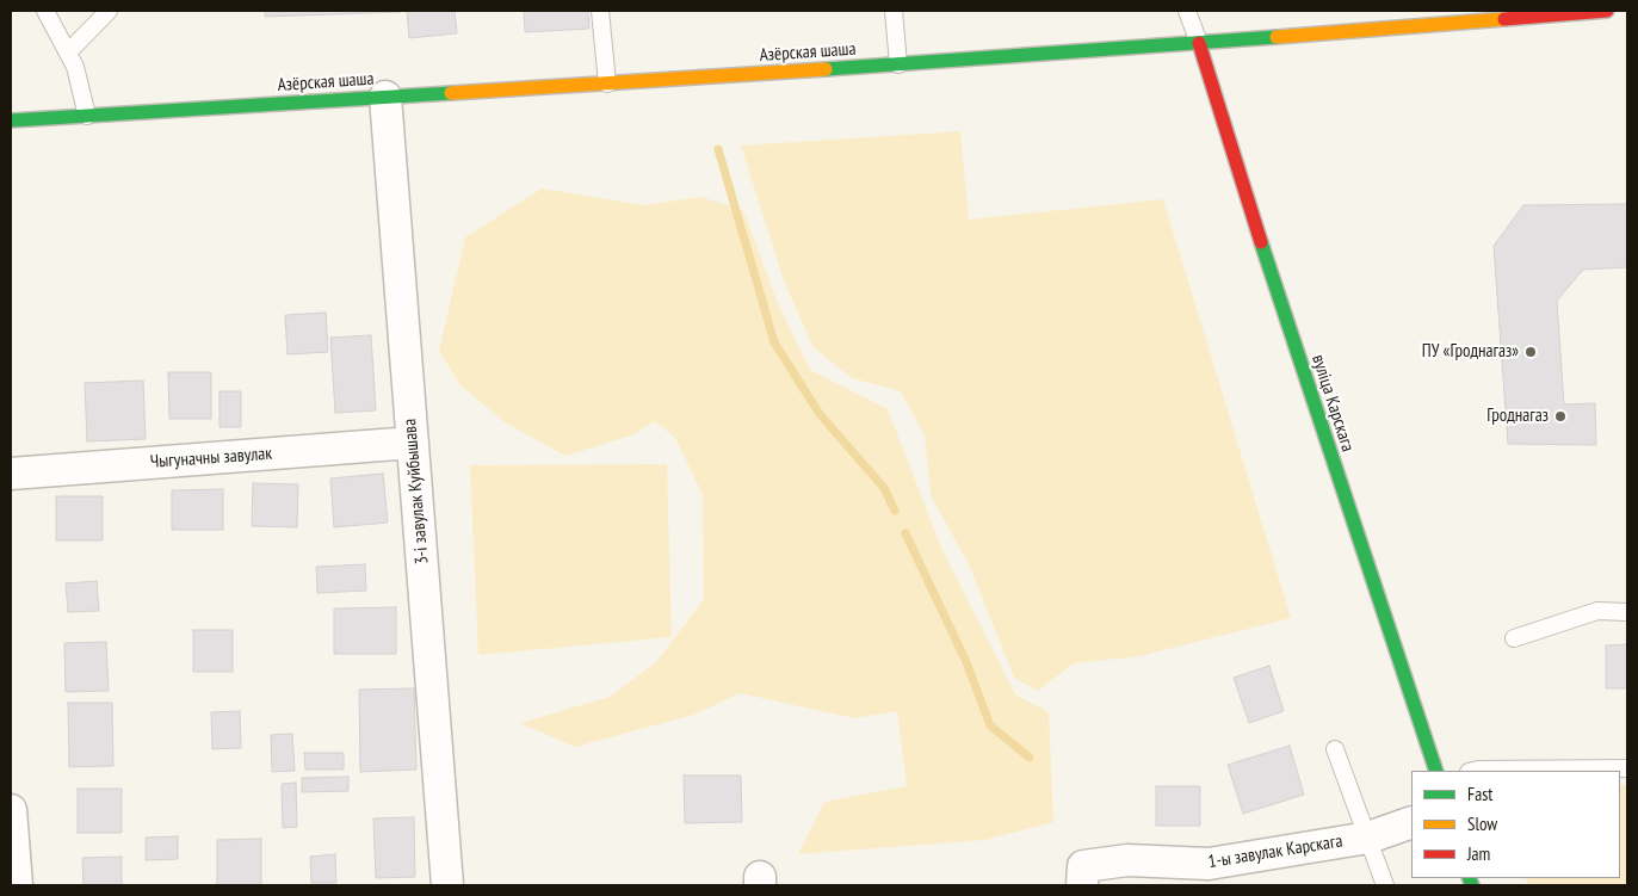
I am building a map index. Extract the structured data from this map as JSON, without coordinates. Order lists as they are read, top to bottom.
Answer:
{
  "streets": {
    "main road": ["Азёрская шаша", "вуліца Карскага"],
    "street": ["Чыгуначны завулак", "3-і завулак Куйбышава", "1-ы завулак Карскага"]
  },
  "crossings": [
    ["Азёрская шаша", "вуліца Карскага"],
    ["Азёрская шаша", "3-і завулак Куйбышава"],
    ["Чыгуначны завулак", "3-і завулак Куйбышава"]
  ],
  "places": ["ПУ «Гроднагаз»", "Гроднагаз"],
  "legend": ["Fast", "Slow", "Jam"]
}
